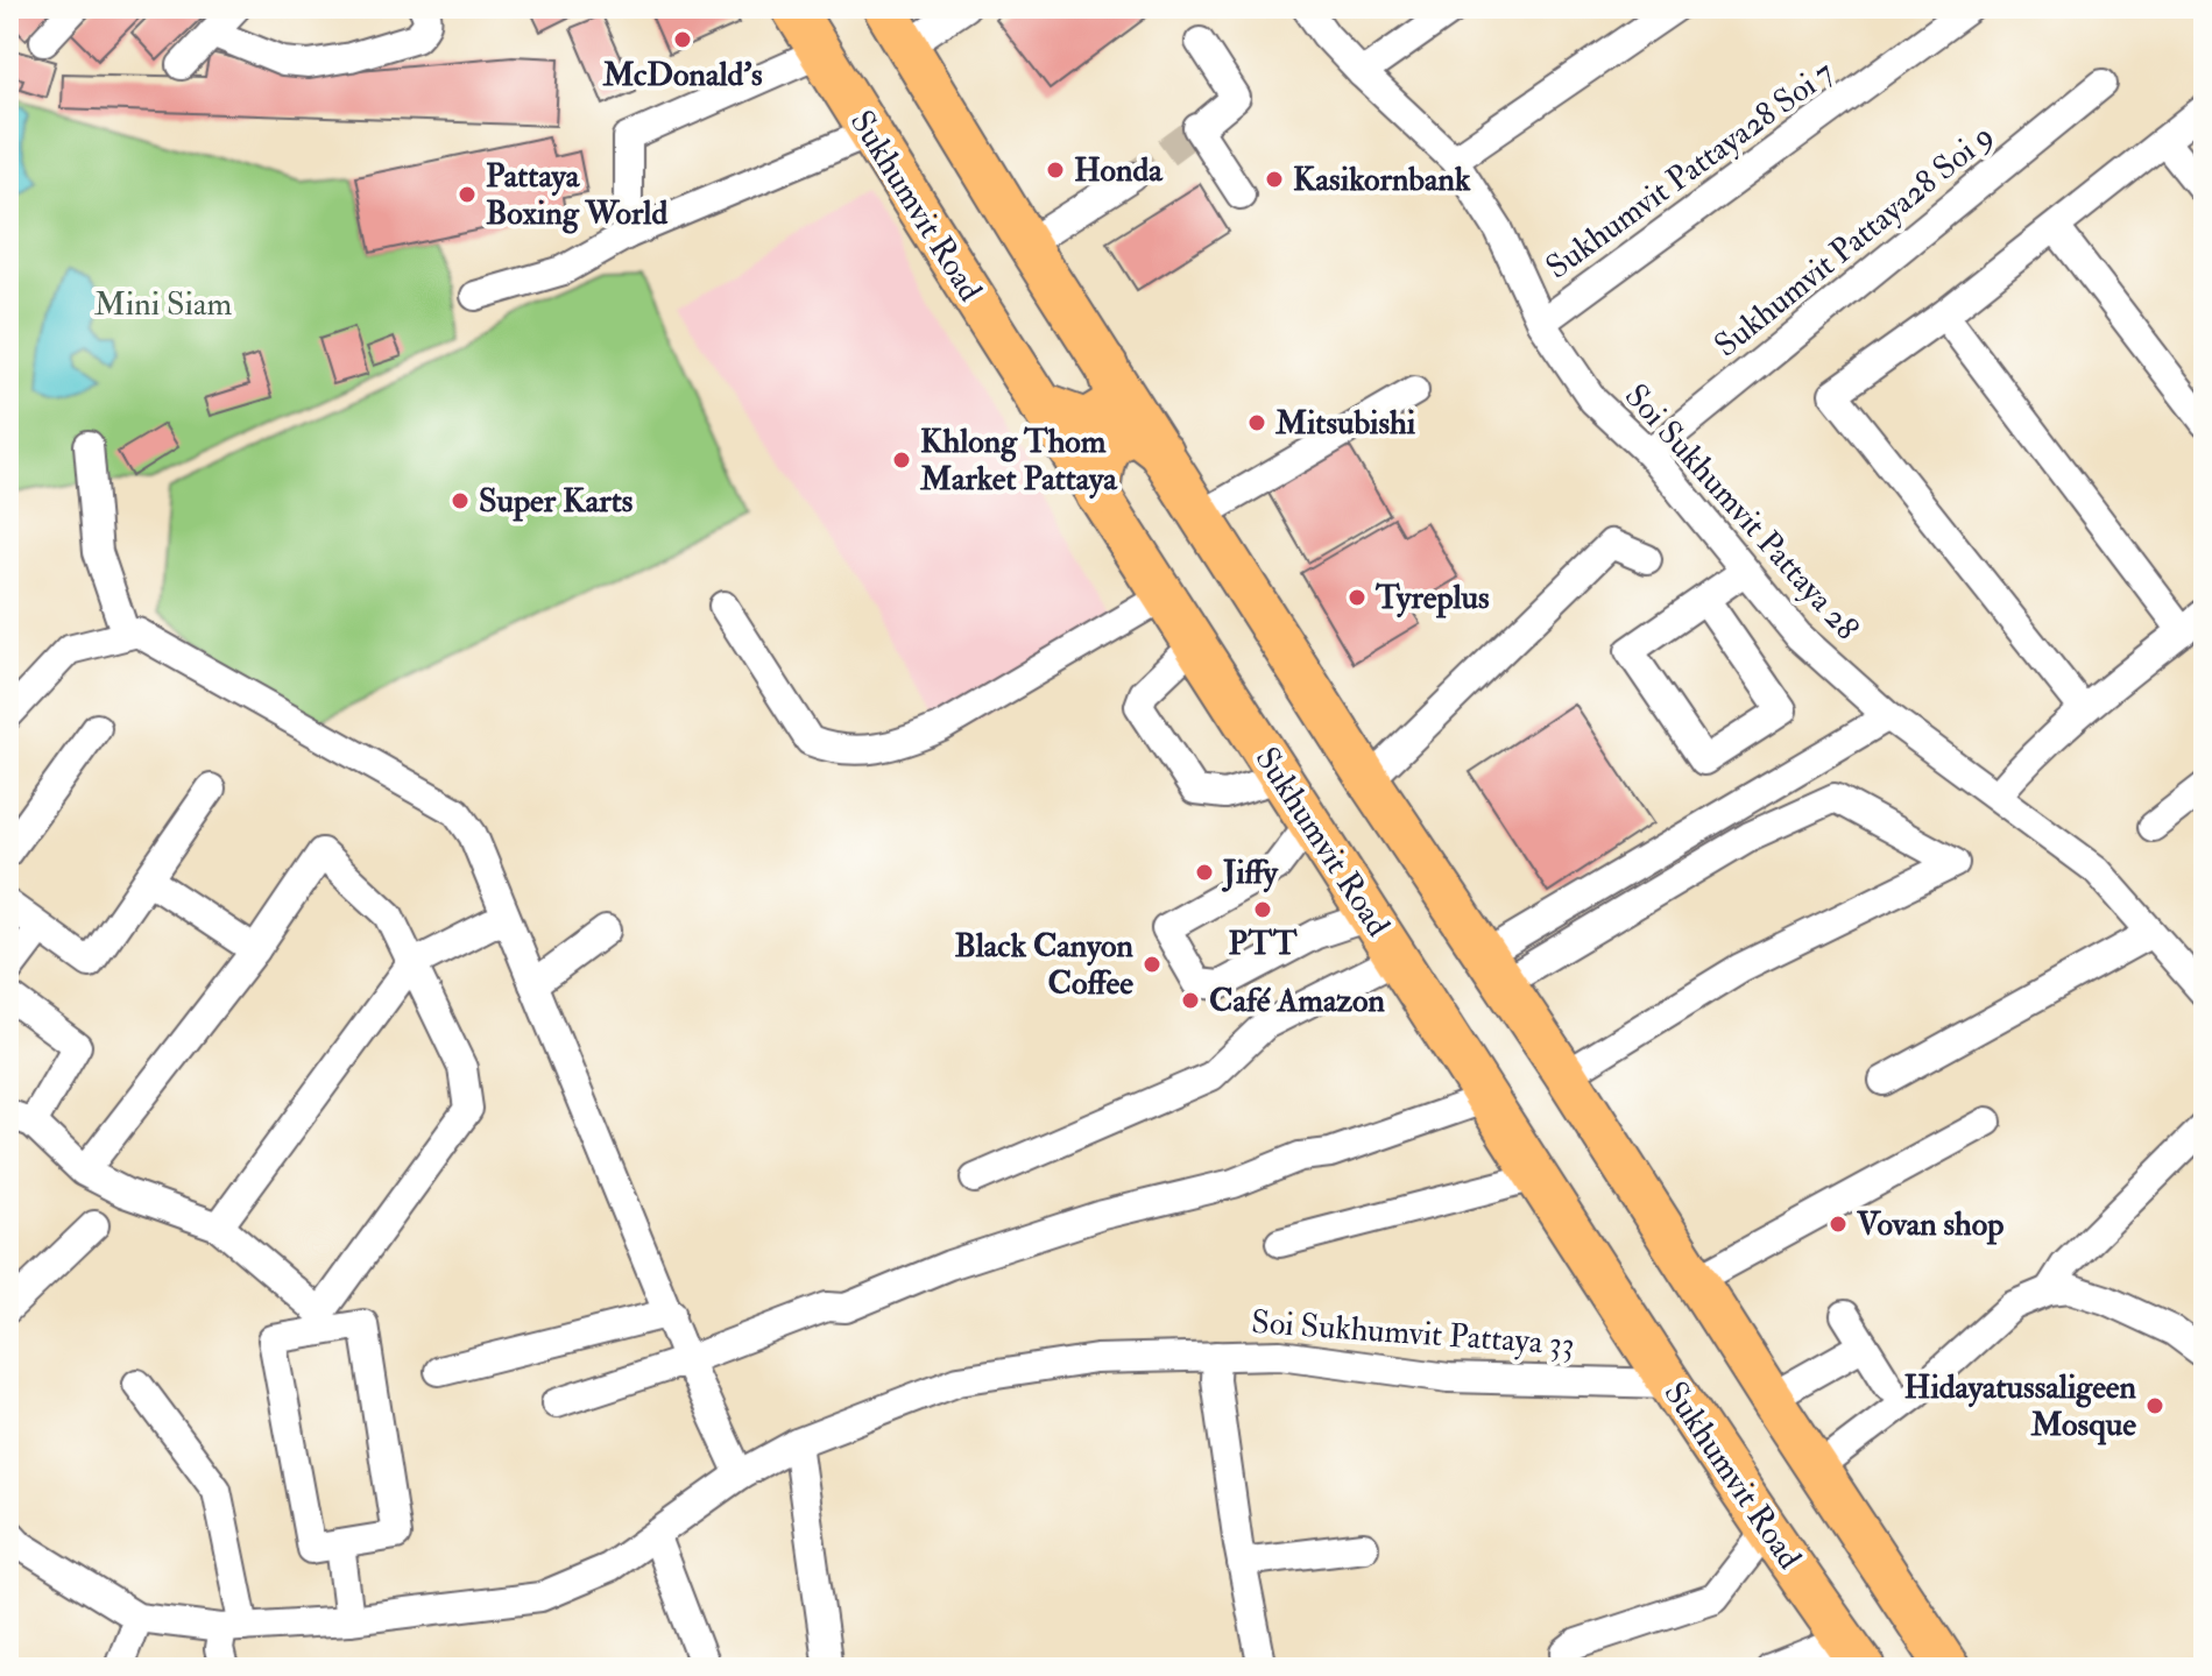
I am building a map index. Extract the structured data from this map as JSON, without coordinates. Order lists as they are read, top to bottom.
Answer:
{
  "streets": {
    "highway": ["Sukhumvit Road"],
    "street": [
      "Sukhumvit Pattaya28 Soi 7",
      "Sukhumvit Pattaya28 Soi 9",
      "Soi Sukhumvit Pattaya 28",
      "Soi Sukhumvit Pattaya 33"
    ]
  },
  "crossings": [
    ["Sukhumvit Pattaya28 Soi 7", "Soi Sukhumvit Pattaya 28"],
    ["Sukhumvit Road", "Soi Sukhumvit Pattaya 33"],
    ["Sukhumvit Pattaya28 Soi 9", "Soi Sukhumvit Pattaya 28"]
  ],
  "parks": ["Mini Siam"],
  "places": [
    "McDonald's",
    "Honda",
    "Kasikornbank",
    "Pattaya Boxing World",
    "Mitsubishi",
    "Khlong Thom Market Pattaya",
    "Super Karts",
    "Tyreplus",
    "Jiffy",
    "PTT",
    "Black Canyon Coffee",
    "Café Amazon",
    "Vovan shop",
    "Hidayatussaligeen Mosque"
  ]
}
